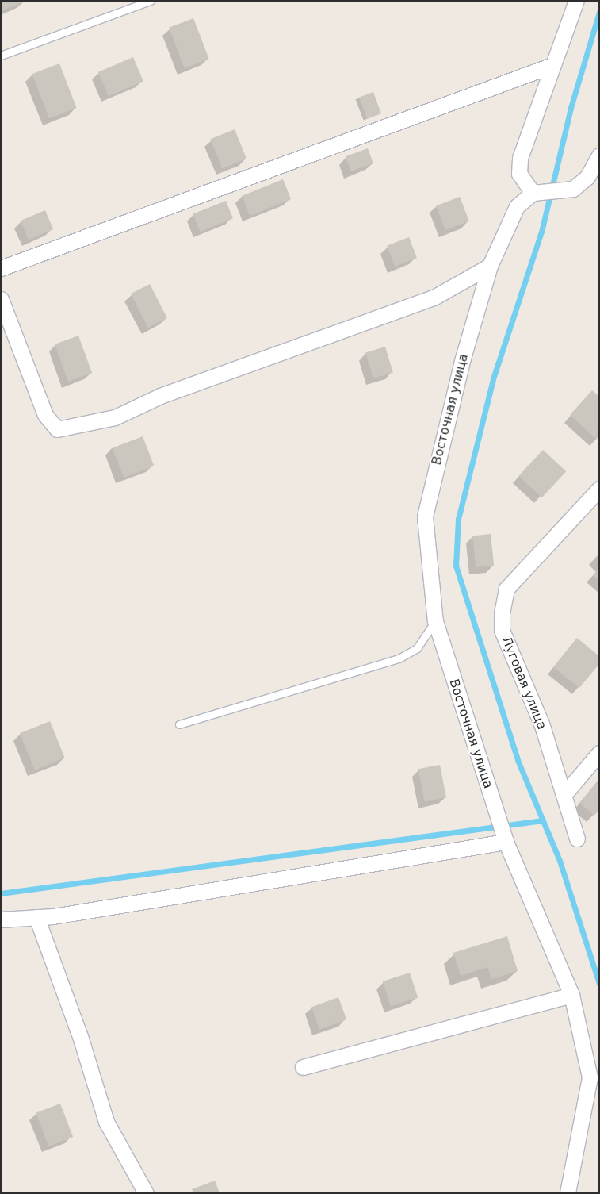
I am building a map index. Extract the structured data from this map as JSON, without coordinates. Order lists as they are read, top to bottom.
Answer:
{
  "streets": {
    "street": ["Восточная улица", "Луговая улица"]
  }
}
